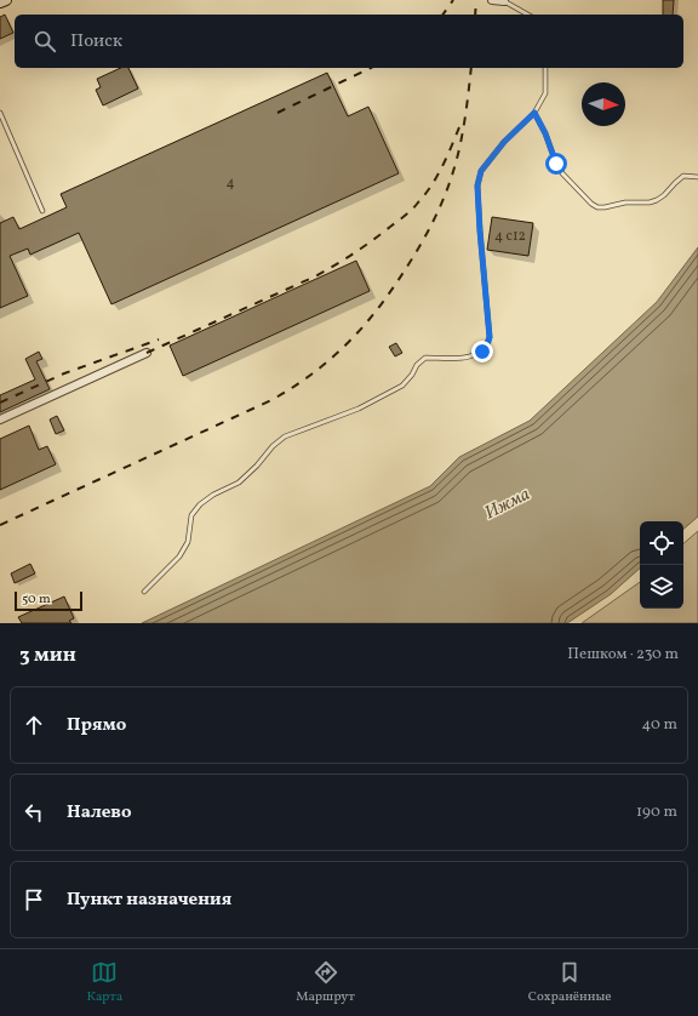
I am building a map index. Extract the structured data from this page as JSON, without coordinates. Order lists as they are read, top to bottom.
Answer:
{
  "water": ["Ижма"],
  "house_numbers": ["4", "4 с12"],
  "scale_bar": "50 m",
  "north": "right",
  "page": {
    "search": "Поиск",
    "scale": "50 m",
    "heading": ["3 мин", "Пешком · 230 m"],
    "list": [
      ["Прямо", "40 m"],
      ["Налево", "190 m"],
      "Пункт назначения"
    ],
    "nav": ["Карта", "Маршрут", "Сохранённые"]
  }
}
